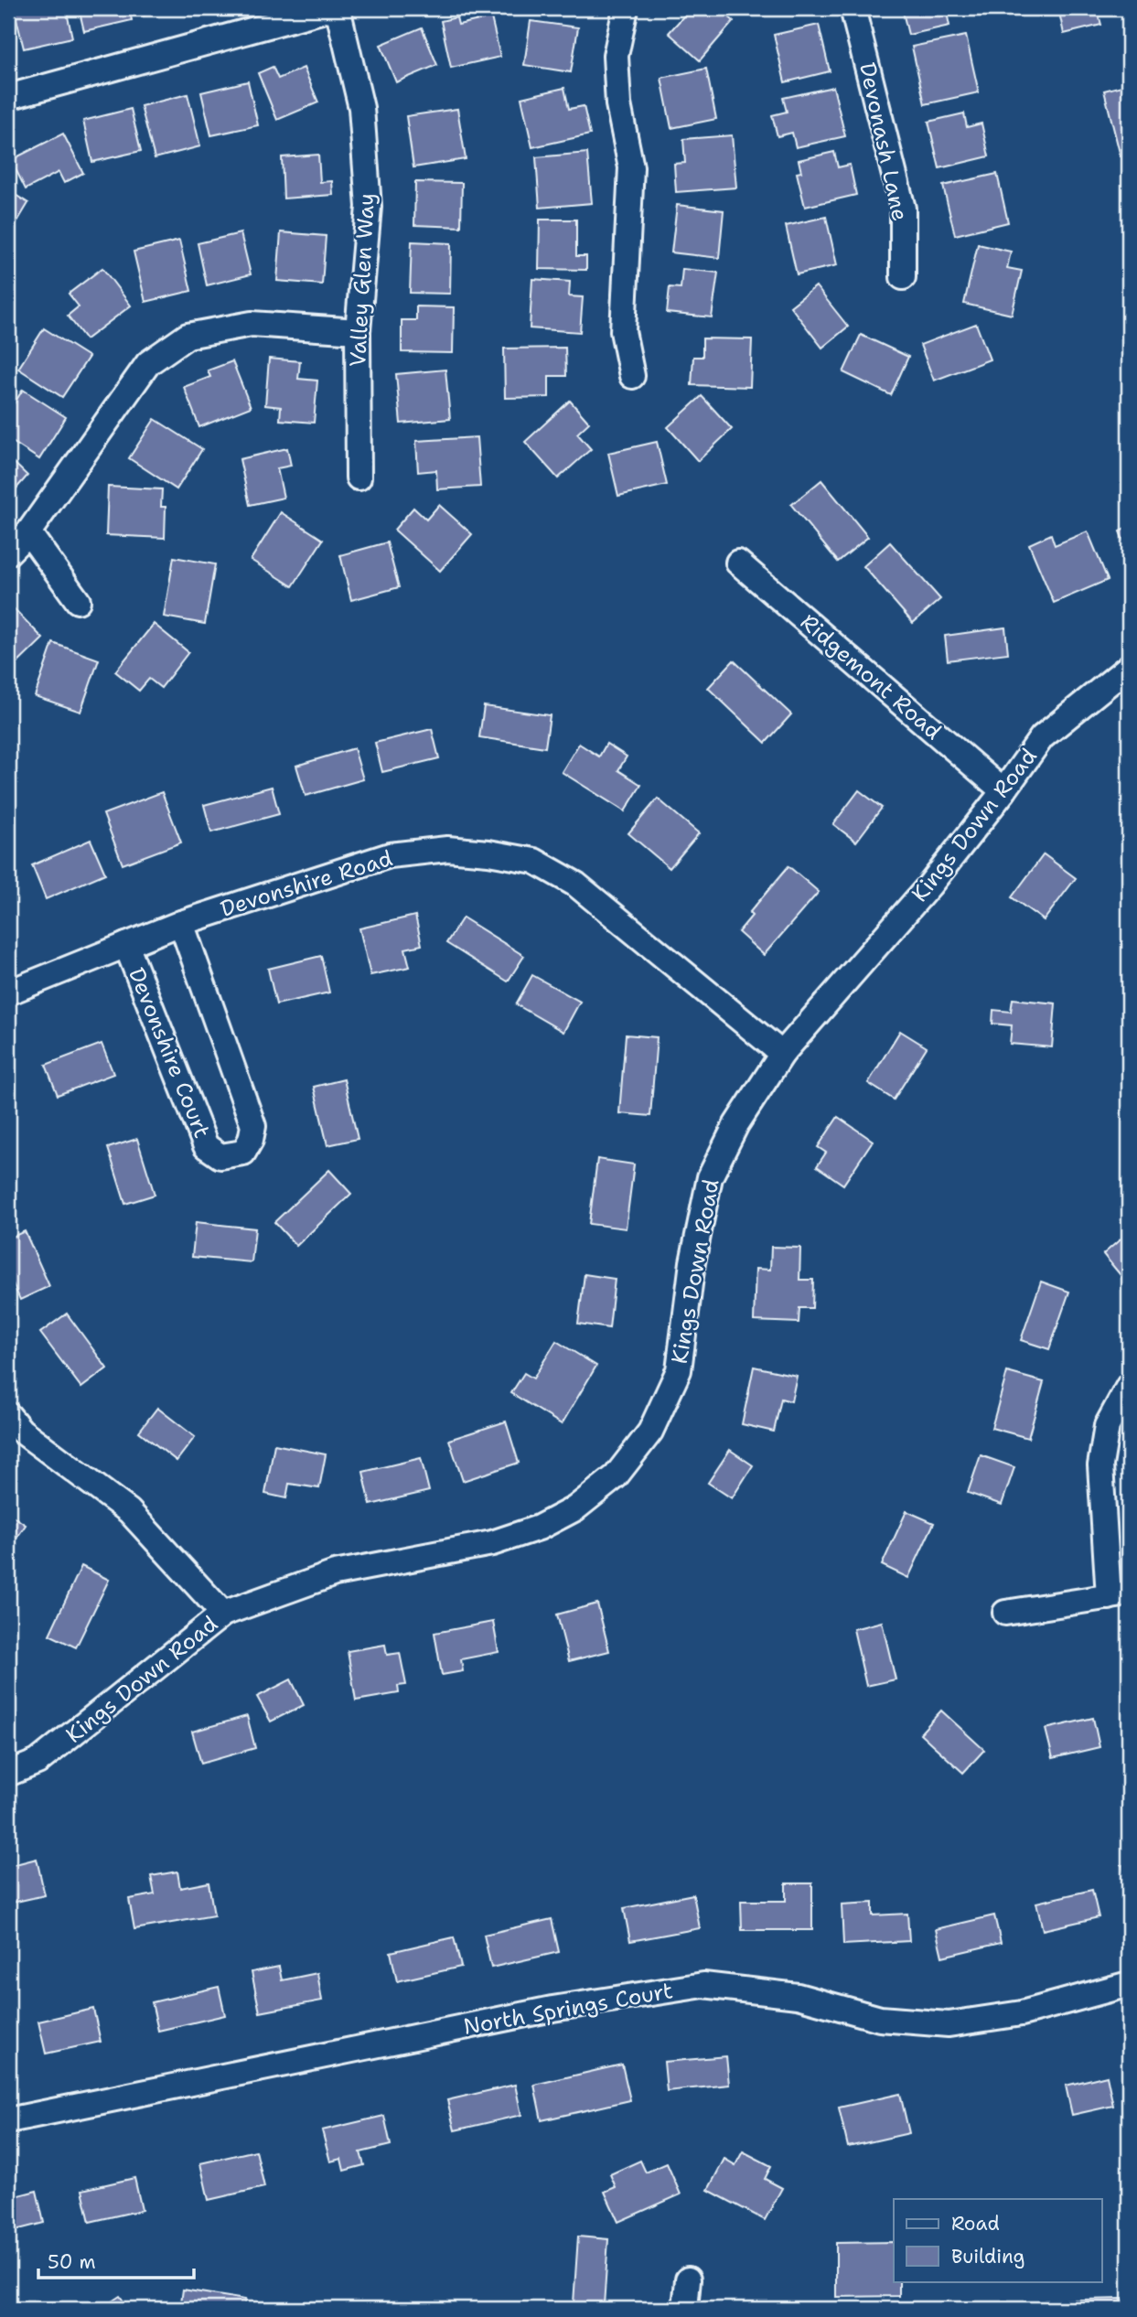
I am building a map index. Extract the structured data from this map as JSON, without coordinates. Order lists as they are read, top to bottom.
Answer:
{
  "streets": {
    "street": [
      "Devonash Lane",
      "Valley Glen Way",
      "Ridgemont Road",
      "Kings Down Road",
      "Devonshire Road",
      "Devonshire Court",
      "North Springs Court"
    ]
  },
  "crossings": [
    ["Ridgemont Road", "Kings Down Road"],
    ["Kings Down Road", "Devonshire Road"],
    ["Devonshire Road", "Devonshire Court"]
  ],
  "legend": ["Road", "Building"],
  "scale_bar": "50 m"
}
